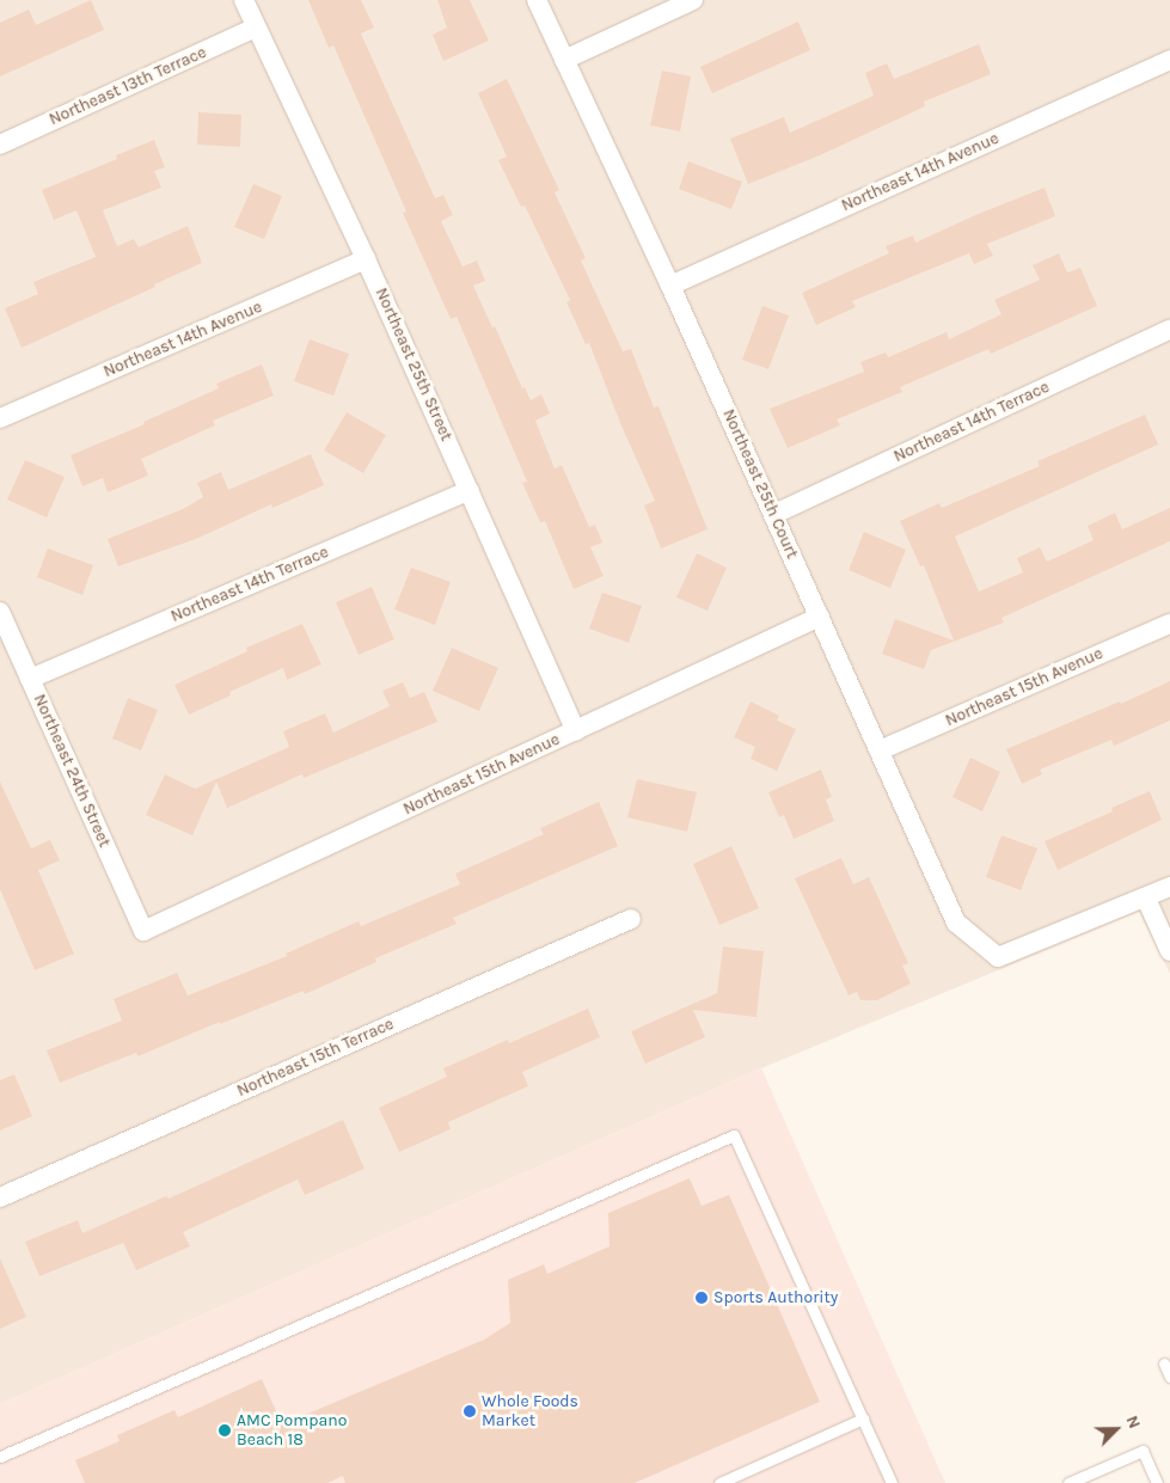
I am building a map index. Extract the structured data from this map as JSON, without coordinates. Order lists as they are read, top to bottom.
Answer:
{
  "streets": {
    "street": [
      "Northeast 13th Terrace",
      "Northeast 14th Avenue",
      "Northeast 25th Street",
      "Northeast 14th Terrace",
      "Northeast 25th Court",
      "Northeast 15th Avenue",
      "Northeast 24th Street",
      "Northeast 15th Terrace"
    ]
  },
  "crossings": [
    ["Northeast 13th Terrace", "Northeast 25th Street"],
    ["Northeast 14th Avenue", "Northeast 25th Street"],
    ["Northeast 14th Avenue", "Northeast 25th Court"],
    ["Northeast 25th Street", "Northeast 14th Terrace"],
    ["Northeast 25th Street", "Northeast 15th Avenue"],
    ["Northeast 14th Terrace", "Northeast 25th Court"],
    ["Northeast 14th Terrace", "Northeast 24th Street"],
    ["Northeast 25th Court", "Northeast 15th Avenue"],
    ["Northeast 15th Avenue", "Northeast 24th Street"]
  ],
  "places": ["Sports Authority", "Whole Foods Market", "AMC Pompano Beach 18"],
  "north": "top right"
}
